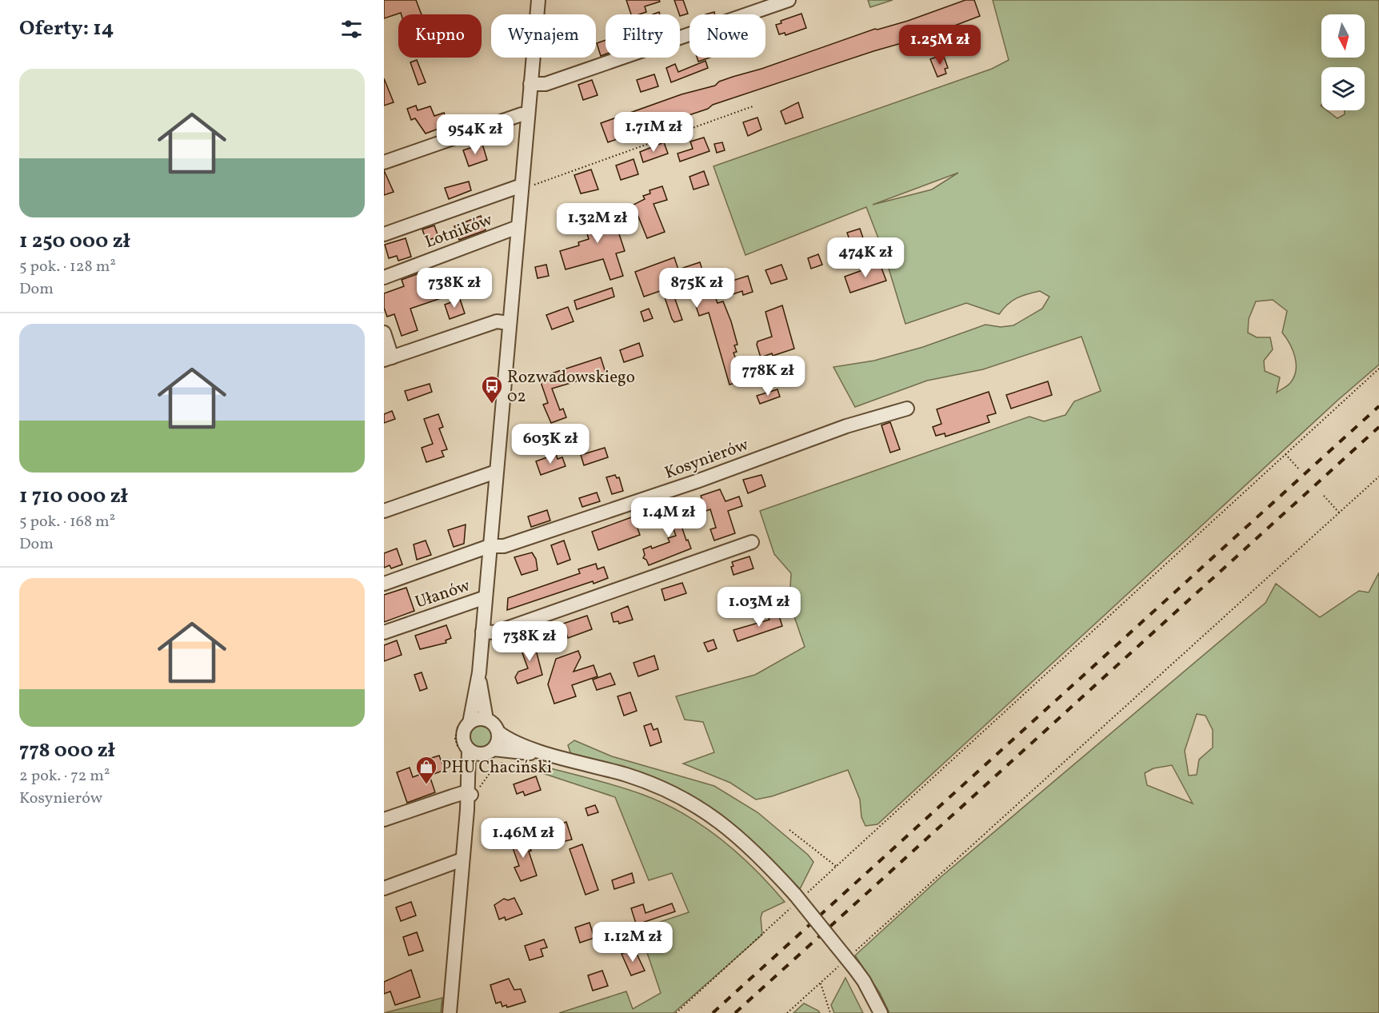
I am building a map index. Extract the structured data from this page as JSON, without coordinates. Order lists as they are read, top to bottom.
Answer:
{
  "streets": {
    "street": ["Lotników", "Kosynierów", "Ułanów"]
  },
  "places": {
    "bus stop": ["Rozwadowskiego 02"],
    "shop": ["PHU Chaciński"]
  },
  "north": "bottom",
  "page": {
    "heading": "Oferty: 14",
    "chip": [
      "Kupno",
      "Wynajem",
      "Filtry",
      "Nowe"
    ],
    "price": [
      "1.25M zł",
      "1.71M zł",
      "954K zł",
      "1.32M zł",
      "474K zł",
      "738K zł",
      "875K zł",
      "778K zł",
      "603K zł",
      "1.4M zł",
      "1.03M zł",
      "738K zł",
      "1.46M zł",
      "1.12M zł"
    ],
    "list": [
      {
        "name": "1 250 000 zł",
        "note": "5 pok. · 128 m² · Dom"
      },
      {
        "name": "1 710 000 zł",
        "note": "5 pok. · 168 m² · Dom"
      },
      {
        "name": "778 000 zł",
        "note": "2 pok. · 72 m² · Kosynierów"
      }
    ]
  }
}
